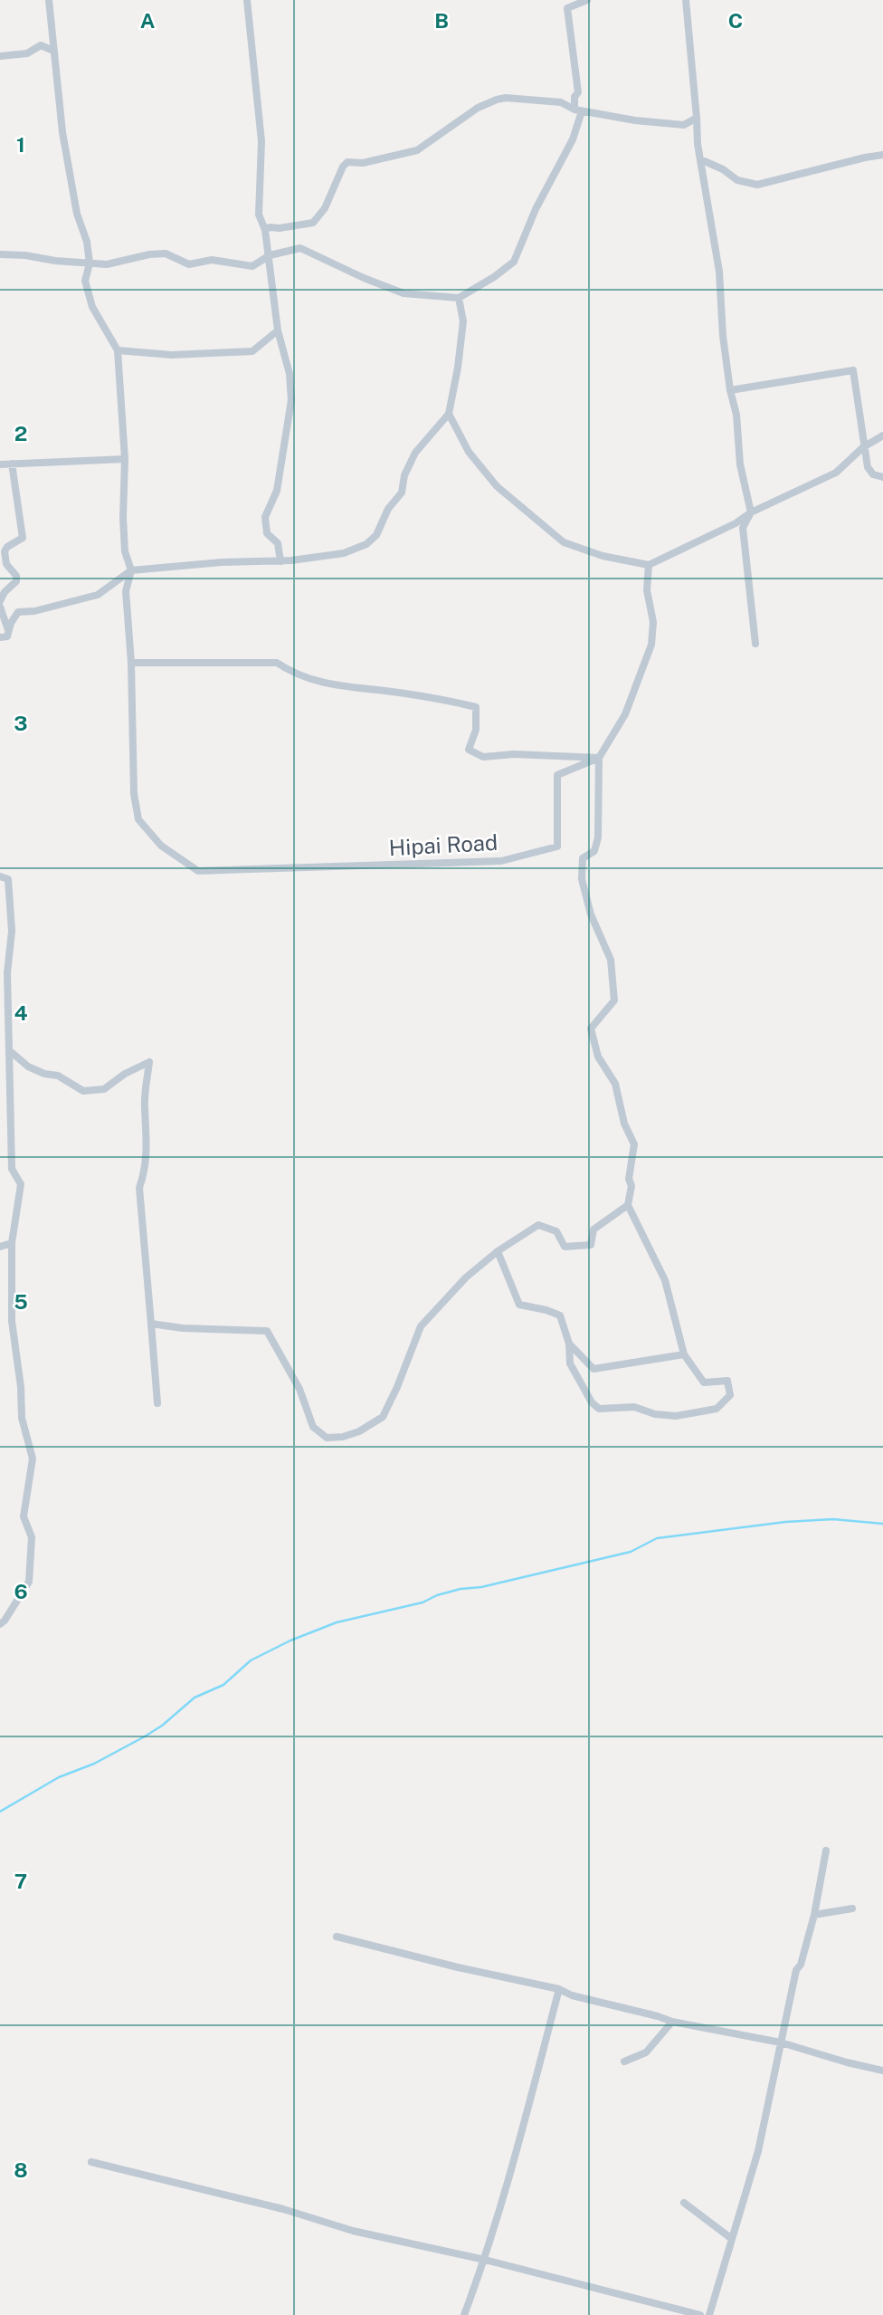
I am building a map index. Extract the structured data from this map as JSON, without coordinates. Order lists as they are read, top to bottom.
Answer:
{
  "streets": {
    "street": ["Hipai Road"]
  },
  "grid": {
    "columns": ["A", "B", "C"],
    "rows": [
      "1",
      "2",
      "3",
      "4",
      "5",
      "6",
      "7",
      "8"
    ]
  }
}
